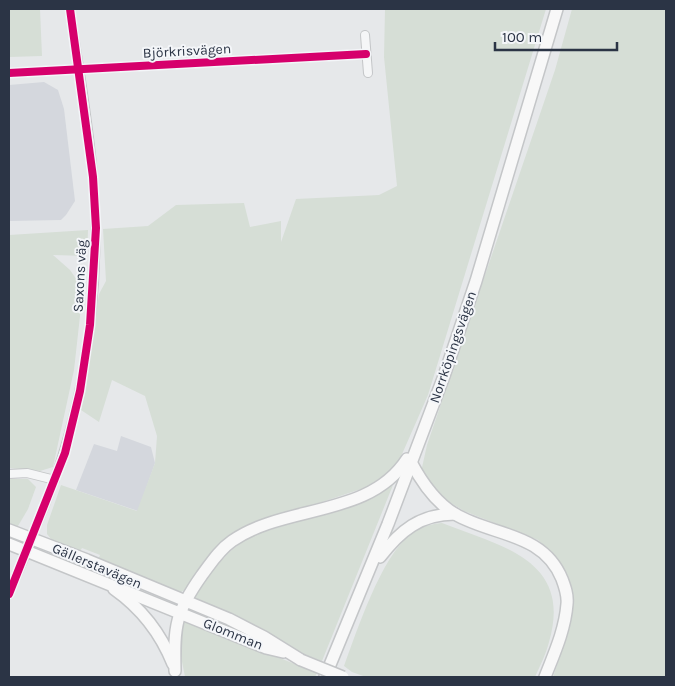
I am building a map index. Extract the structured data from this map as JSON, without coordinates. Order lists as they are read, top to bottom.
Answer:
{
  "streets": {
    "main road": ["Norrköpingsvägen", "Gällerstavägen", "Glomman"],
    "street": ["Björkrisvägen", "Saxons väg"]
  },
  "crossings": [
    ["Björkrisvägen", "Saxons väg"],
    ["Saxons väg", "Gällerstavägen"],
    ["Gällerstavägen", "Glomman"]
  ],
  "scale_bar": "100 m"
}
